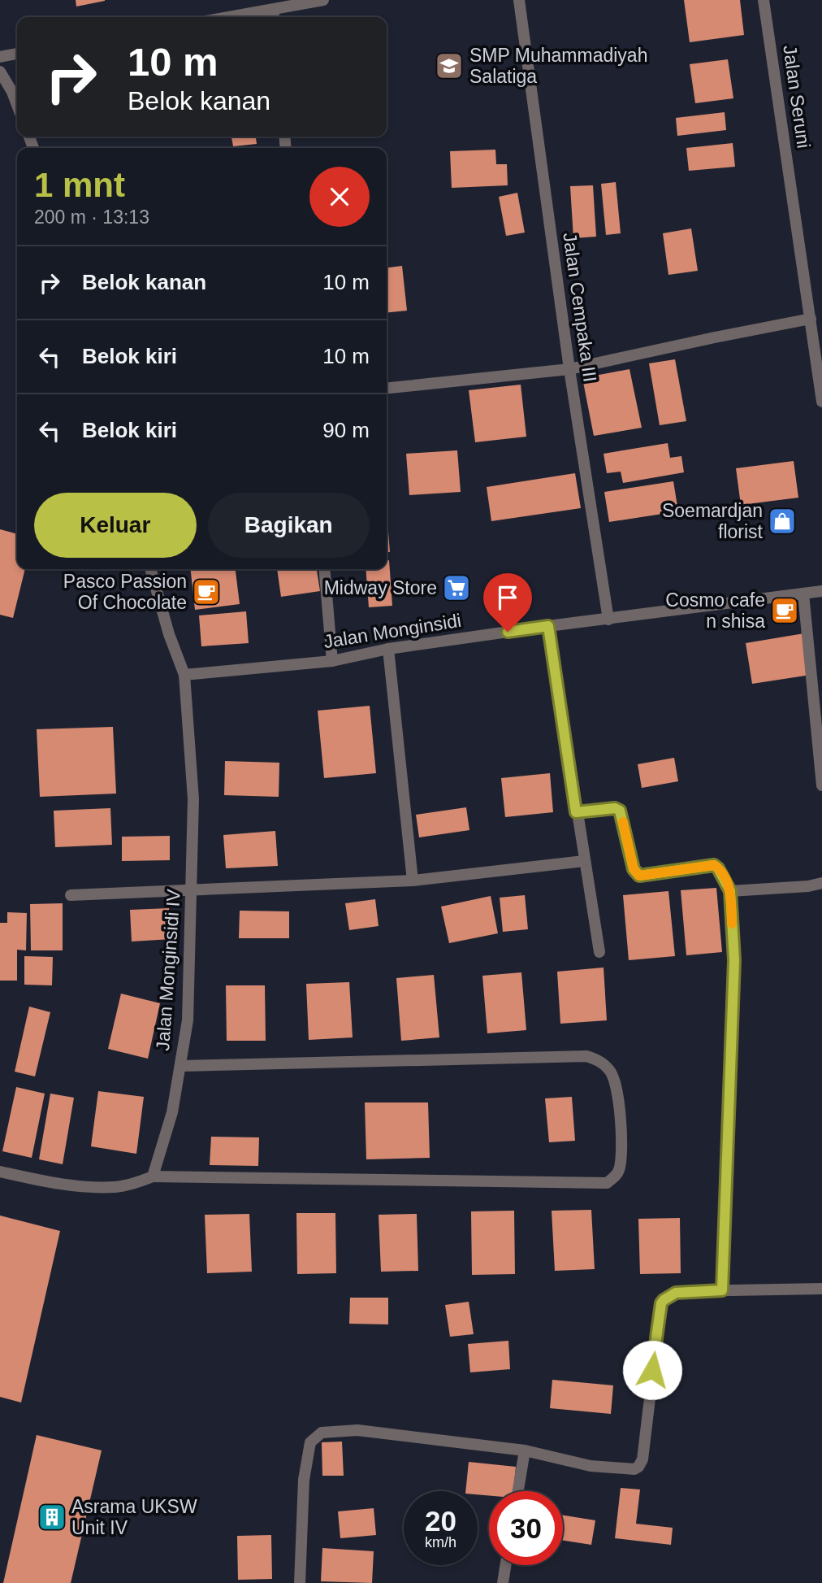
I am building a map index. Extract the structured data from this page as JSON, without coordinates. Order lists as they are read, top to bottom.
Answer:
{
  "streets": {
    "street": [
      "Jalan Seruni",
      "Jalan Cempaka III",
      "Jalan Monginsidi",
      "Jalan Monginsidi IV"
    ]
  },
  "crossings": [
    ["Jalan Cempaka III", "Jalan Monginsidi"],
    ["Jalan Monginsidi", "Jalan Monginsidi IV"]
  ],
  "places": {
    "school or university": ["SMP Muhammadiyah Salatiga"],
    "shop": ["Soemardjan florist"],
    "supermarket": ["Midway Store"],
    "cafe": ["Pasco Passion Of Chocolate", "Cosmo cafe n shisa"],
    "building": ["Asrama UKSW Unit IV"]
  },
  "page": {
    "turn": ["10 m", "Belok kanan"],
    "heading": ["1 mnt", "200 m · 13:13"],
    "list": [
      {
        "name": "Belok kanan",
        "value": "10 m"
      },
      {
        "name": "Belok kiri",
        "value": "10 m"
      },
      {
        "name": "Belok kiri",
        "value": "90 m"
      }
    ],
    "buttons": ["Keluar", "Bagikan"],
    "speed": "20 km/h",
    "limit": "30"
  }
}
